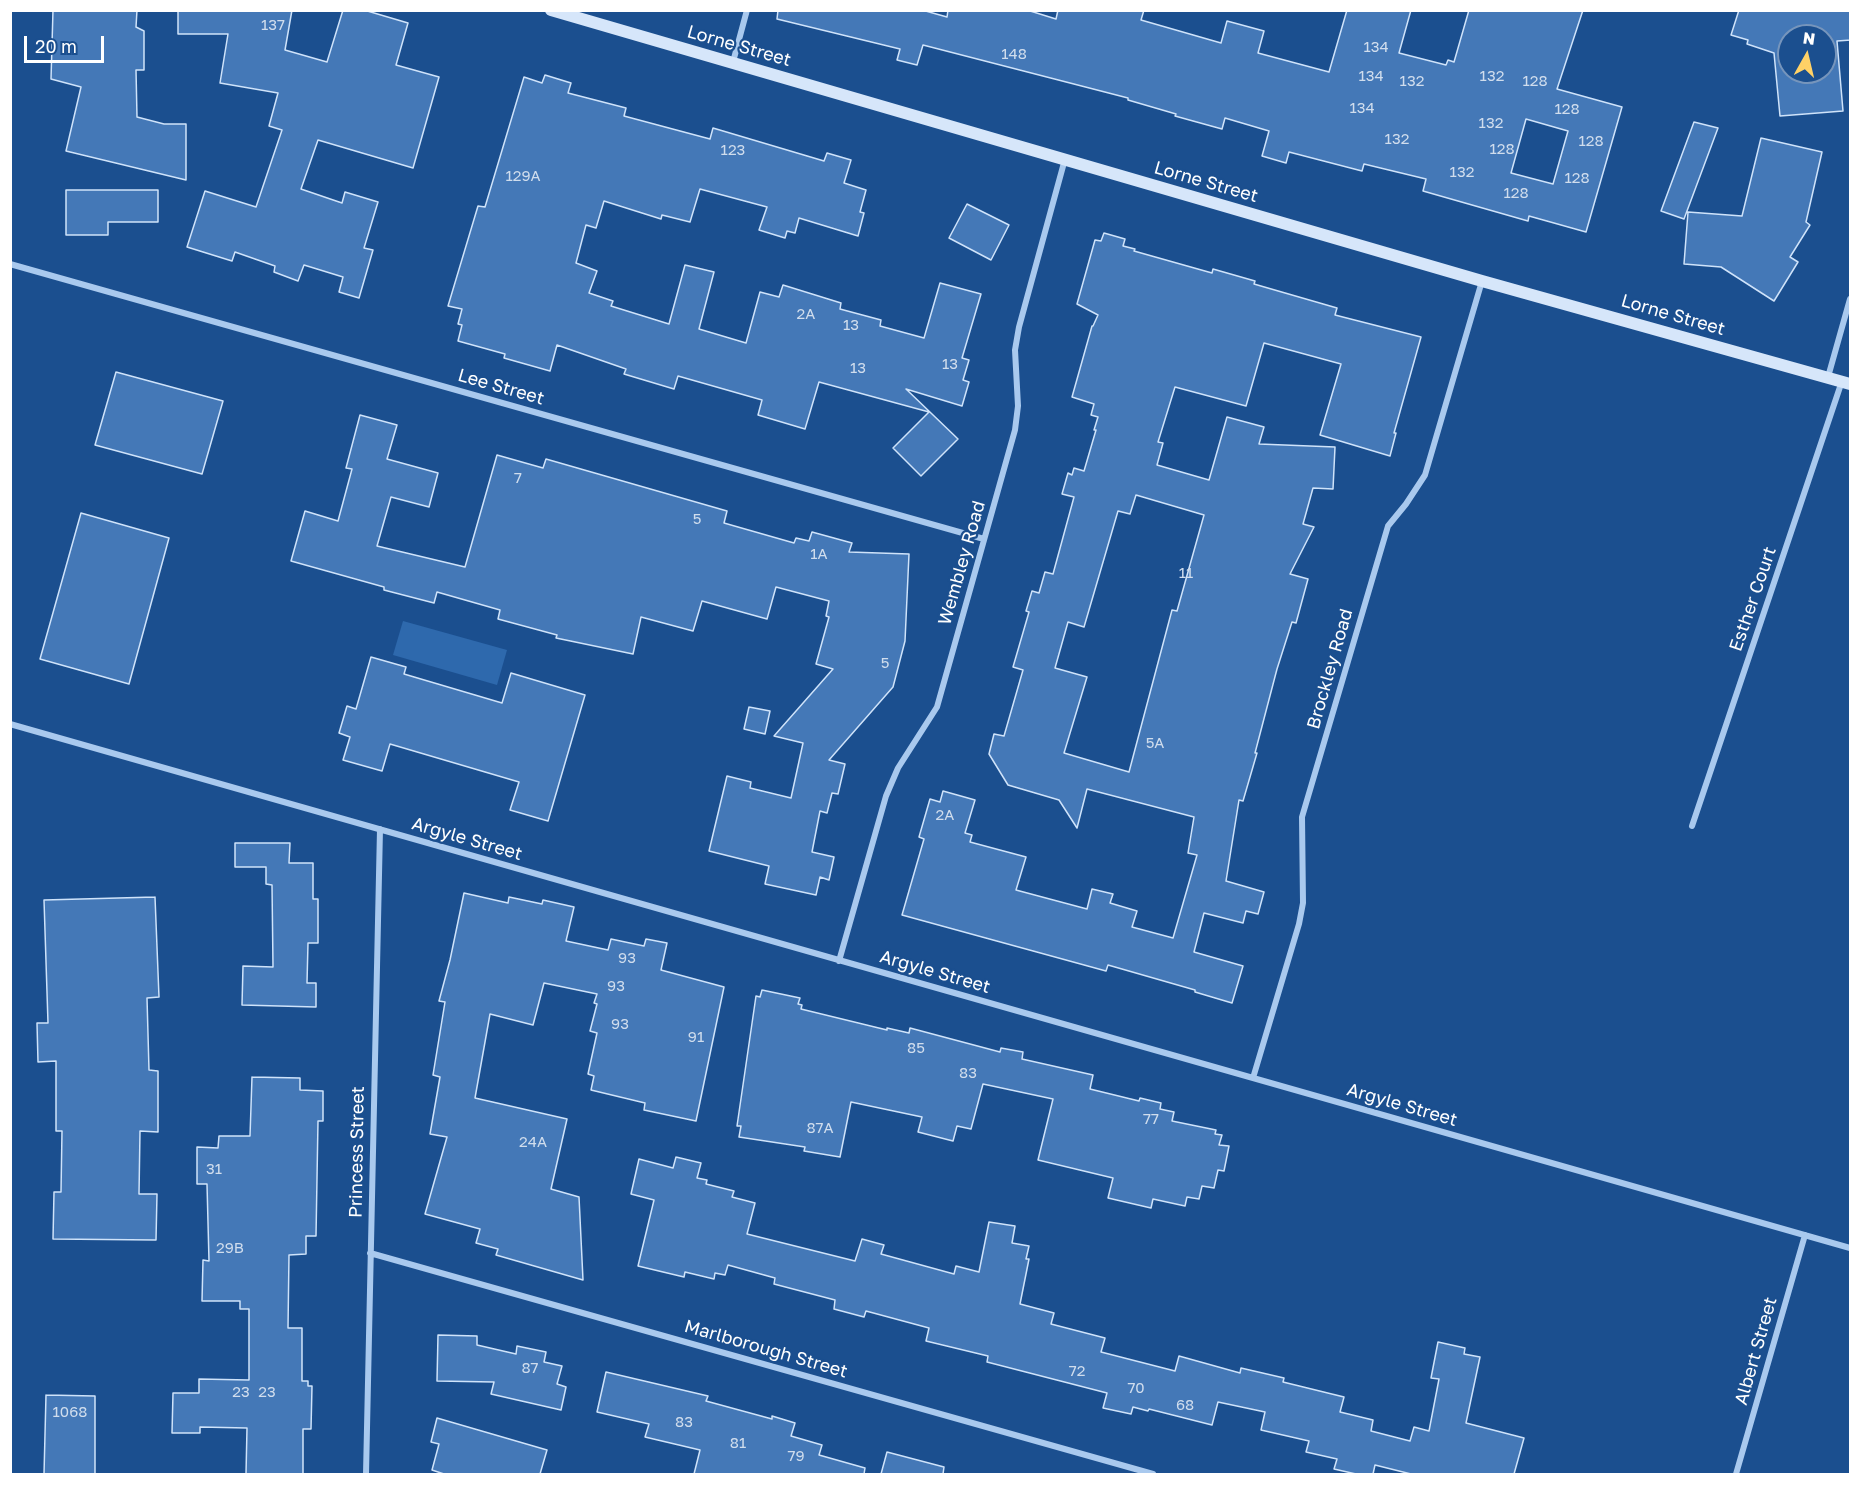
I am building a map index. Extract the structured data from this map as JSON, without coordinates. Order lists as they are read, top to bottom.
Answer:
{
  "streets": {
    "street": [
      "Lorne Street",
      "Lee Street",
      "Wembley Road",
      "Esther Court",
      "Brockley Road",
      "Argyle Street",
      "Princess Street",
      "Marlborough Street",
      "Albert Street"
    ]
  },
  "crossings": [
    ["Lorne Street", "Wembley Road"],
    ["Lorne Street", "Esther Court"],
    ["Lorne Street", "Brockley Road"],
    ["Lee Street", "Wembley Road"],
    ["Wembley Road", "Argyle Street"],
    ["Brockley Road", "Argyle Street"],
    ["Argyle Street", "Princess Street"],
    ["Argyle Street", "Albert Street"],
    ["Princess Street", "Marlborough Street"]
  ],
  "house_numbers": [
    "137",
    "134",
    "148",
    "134",
    "132",
    "132",
    "128",
    "134",
    "128",
    "132",
    "132",
    "128",
    "128",
    "123",
    "132",
    "129A",
    "128",
    "128",
    "2A",
    "13",
    "13",
    "13",
    "7",
    "5",
    "1A",
    "11",
    "5",
    "5A",
    "2A",
    "93",
    "93",
    "93",
    "91",
    "85",
    "83",
    "77",
    "87A",
    "24A",
    "31",
    "29B",
    "87",
    "72",
    "70",
    "23",
    "23",
    "68",
    "1068",
    "83",
    "81",
    "79"
  ],
  "scale_bar": "20 m",
  "north": "top"
}
